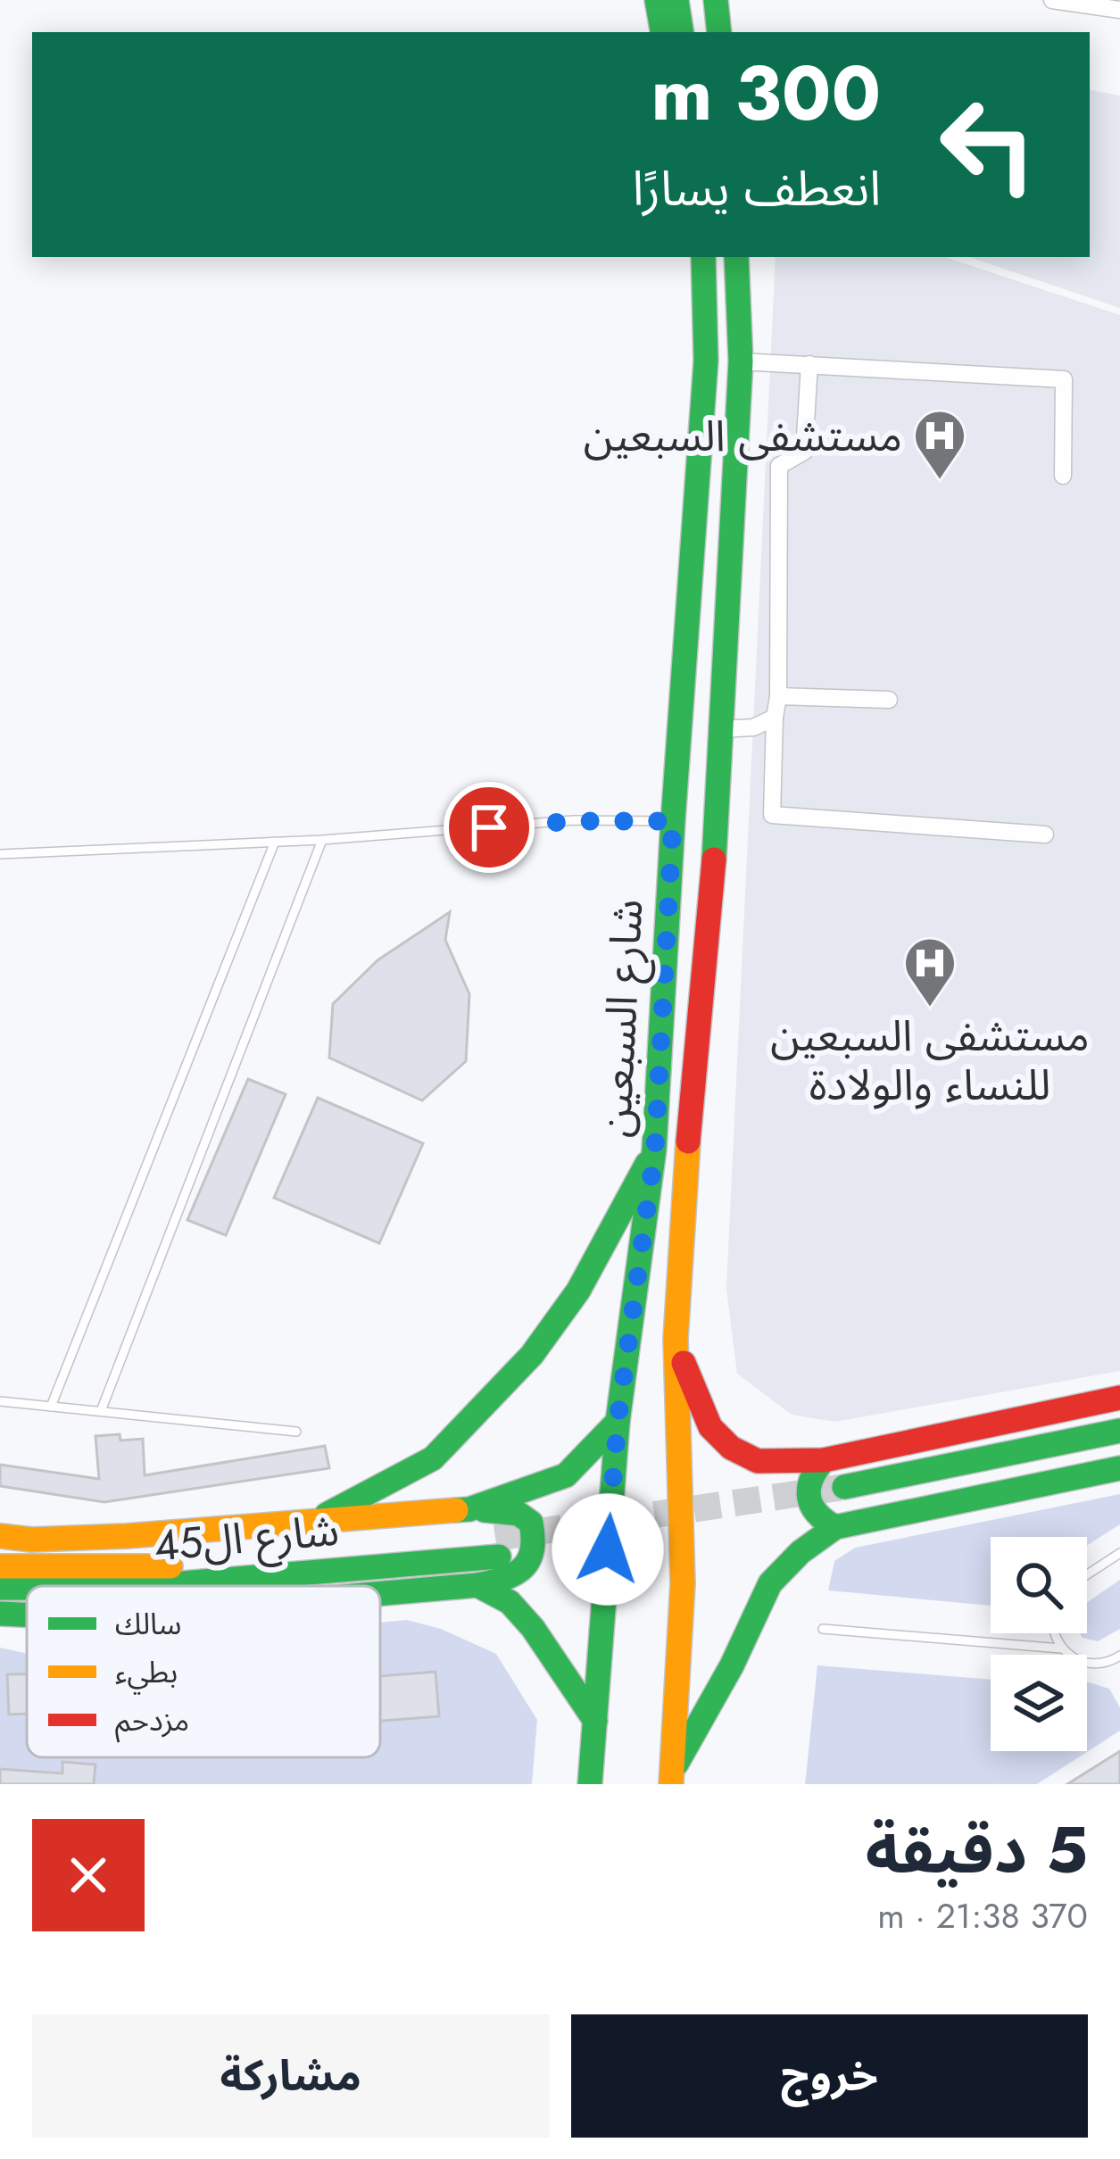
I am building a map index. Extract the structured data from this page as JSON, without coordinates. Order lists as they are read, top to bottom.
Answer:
{
  "streets": {
    "main road": ["شارع السبعين", "شارع ال45"]
  },
  "places": {
    "hospital": ["مستشفى السبعين", "مستشفى السبعين للنساء والولادة"]
  },
  "legend": ["سالك", "بطيء", "مزدحم"],
  "page": {
    "turn": ["300 m", "انعطف يسارًا"],
    "heading": ["5 دقيقة", "370 m · 21:38"],
    "buttons": ["خروج", "مشاركة"]
  }
}
